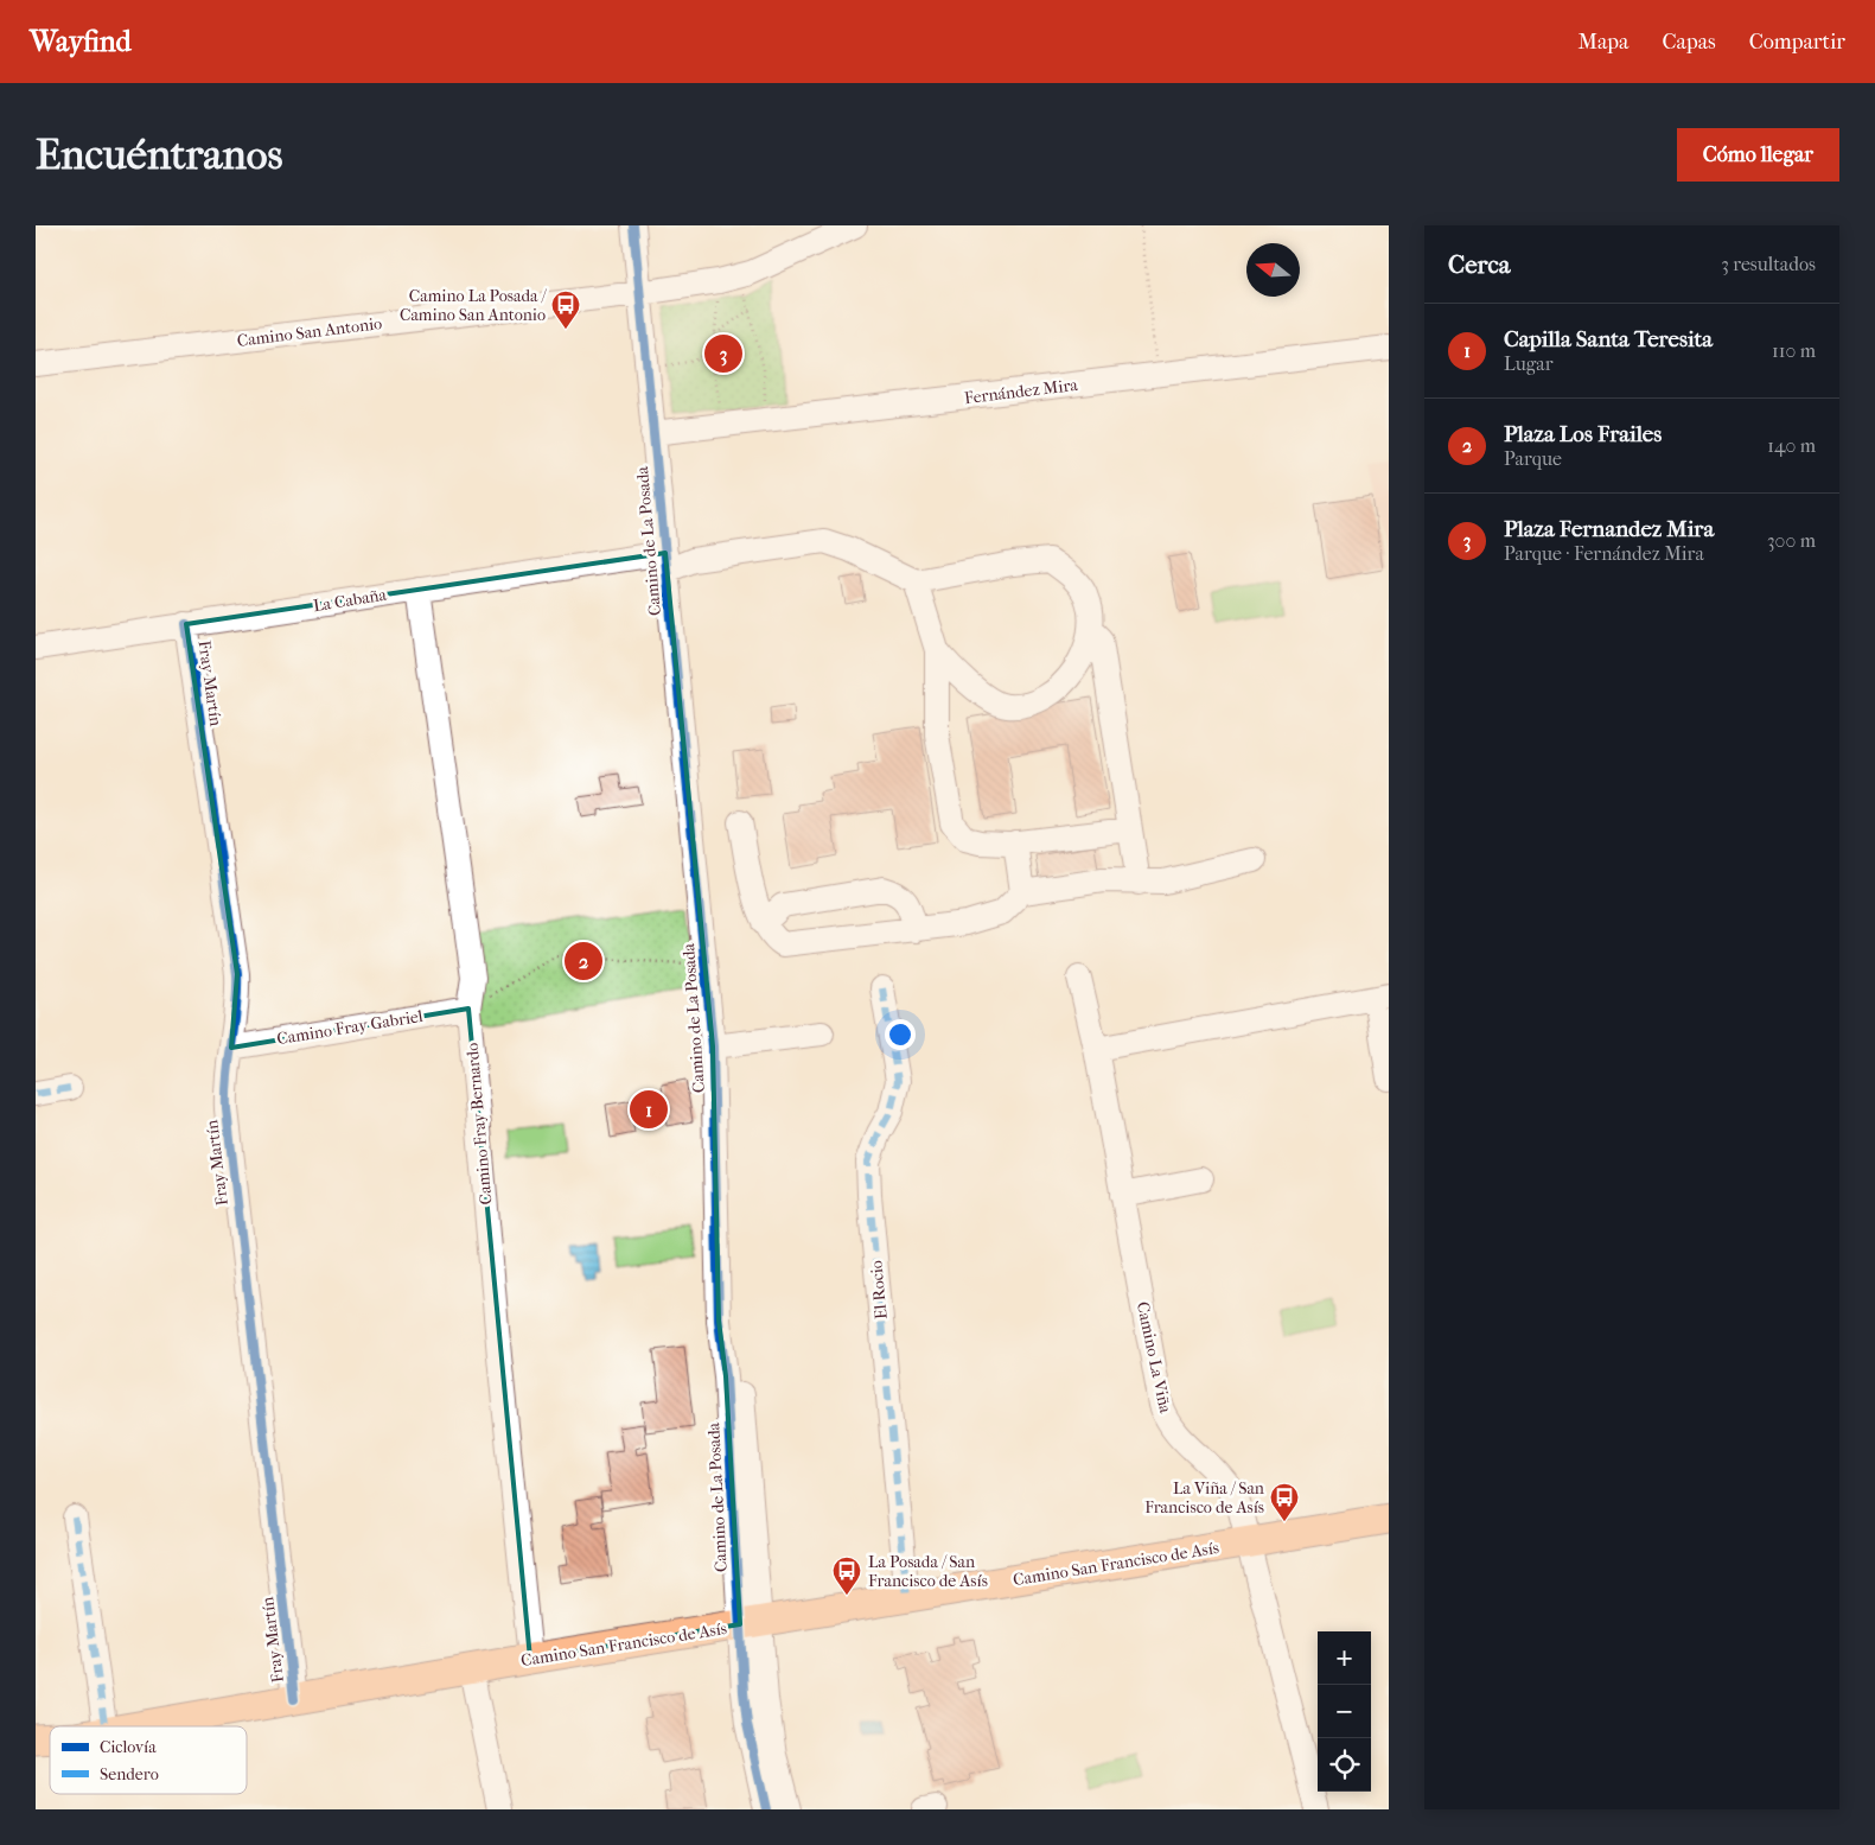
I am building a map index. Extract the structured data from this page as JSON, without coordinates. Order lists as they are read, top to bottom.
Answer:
{
  "streets": {
    "main road": ["Camino San Francisco de Asís"],
    "street": [
      "Camino San Antonio",
      "Fernández Mira",
      "Camino de La Posada",
      "La Cabaña",
      "Fray Martín",
      "Camino Fray Gabriel",
      "Camino Fray Bernardo",
      "El Rocio",
      "Camino La Viña"
    ]
  },
  "crossings": [
    ["Camino San Antonio", "Camino de La Posada"],
    ["Fernández Mira", "Camino de La Posada"],
    ["Camino de La Posada", "La Cabaña"],
    ["Camino de La Posada", "Camino San Francisco de Asís"],
    ["La Cabaña", "Fray Martín"],
    ["La Cabaña", "Camino Fray Bernardo"],
    ["Fray Martín", "Camino Fray Gabriel"],
    ["Fray Martín", "Camino San Francisco de Asís"],
    ["Camino Fray Gabriel", "Camino Fray Bernardo"],
    ["Camino Fray Bernardo", "Camino San Francisco de Asís"],
    ["El Rocio", "Camino San Francisco de Asís"],
    ["Camino La Viña", "Camino San Francisco de Asís"]
  ],
  "places": {
    "bus stop": ["Camino La Posada / Camino San Antonio", "La Viña / San Francisco de Asís", "La Posada / San Francisco de Asís"]
  },
  "legend": ["Ciclovía", "Sendero"],
  "north": "left",
  "page": {
    "header": "Wayfind",
    "nav": ["Mapa", "Capas", "Compartir"],
    "buttons": "Cómo llegar",
    "title": "Encuéntranos",
    "heading": ["Cerca", "3 resultados"],
    "list": [
      {
        "mark": "1",
        "name": "Capilla Santa Teresita",
        "note": "Lugar",
        "value": "110 m"
      },
      {
        "mark": "2",
        "name": "Plaza Los Frailes",
        "note": "Parque",
        "value": "140 m"
      },
      {
        "mark": "3",
        "name": "Plaza Fernandez Mira",
        "note": "Parque · Fernández Mira",
        "value": "300 m"
      }
    ],
    "pins": ["3", "2", "1"],
    "map_buttons": ["+", "−"]
  }
}
